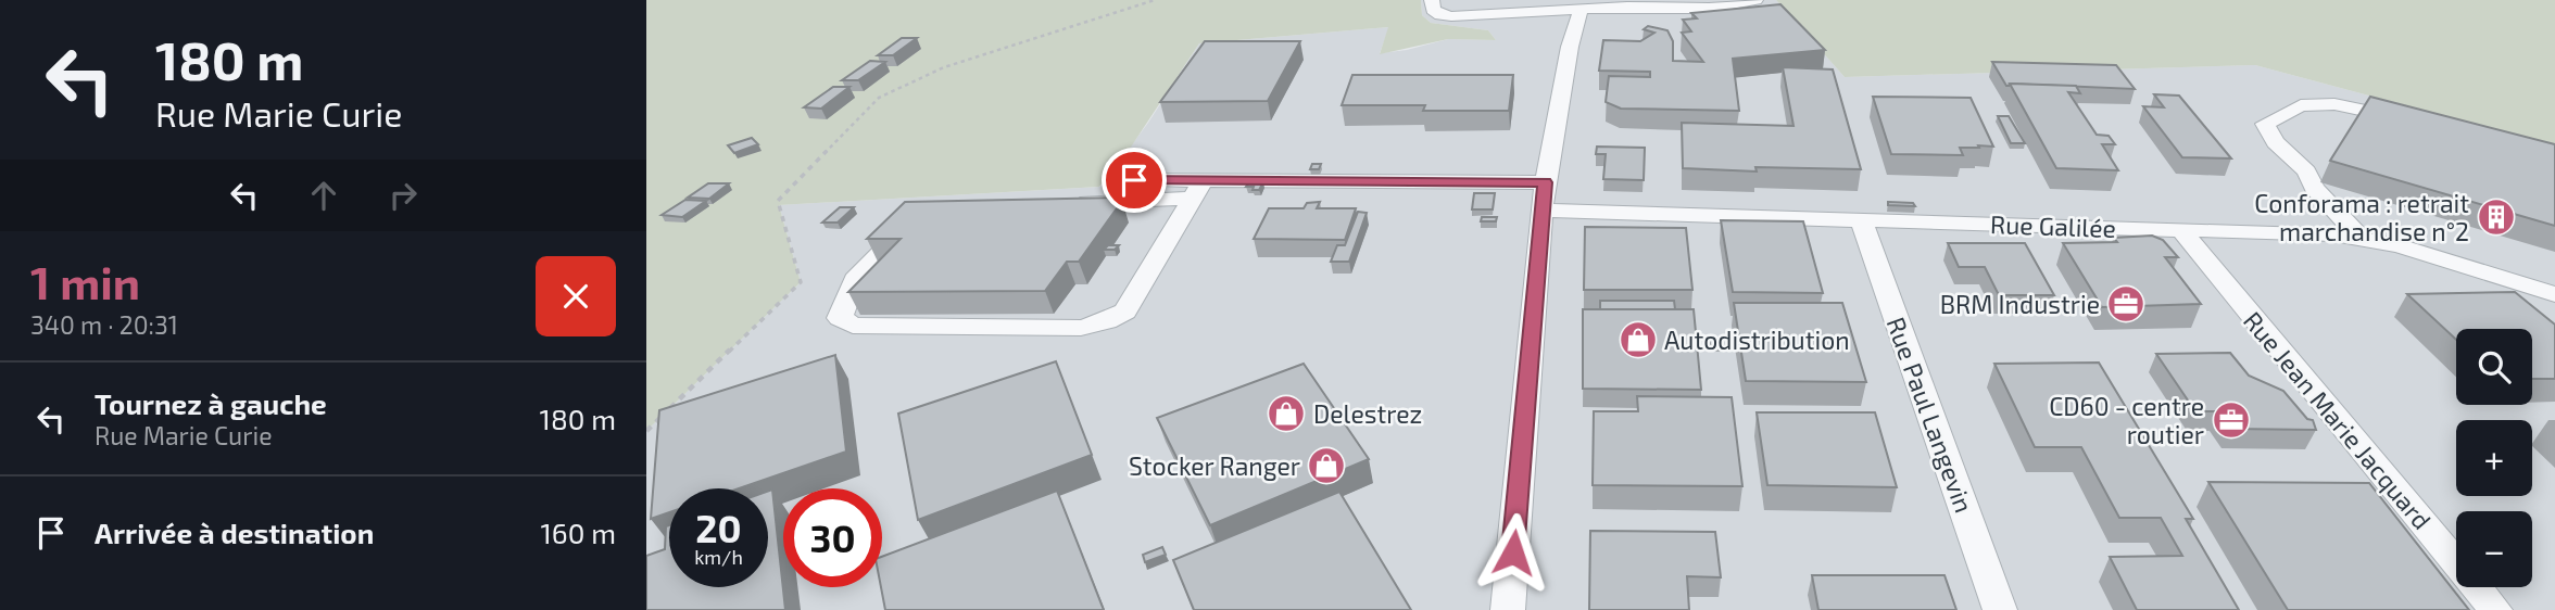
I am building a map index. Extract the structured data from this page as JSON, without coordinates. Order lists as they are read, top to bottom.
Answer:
{
  "streets": {
    "street": ["Rue Galilée", "Rue Paul Langevin", "Rue Jean Marie Jacquard"]
  },
  "crossings": [
    ["Rue Galilée", "Rue Paul Langevin"],
    ["Rue Galilée", "Rue Jean Marie Jacquard"]
  ],
  "places": {
    "building": ["Conforama : retrait marchandise n°2"],
    "office": ["BRM Industrie", "CD60 - centre routier"],
    "shop": ["Autodistribution", "Delestrez", "Stocker Ranger"]
  },
  "page": {
    "turn": ["180 m", "Rue Marie Curie"],
    "heading": ["1 min", "340 m · 20:31"],
    "map_buttons": ["+", "−"],
    "list": [
      {
        "name": "Tournez à gauche",
        "note": "Rue Marie Curie",
        "value": "180 m"
      },
      {
        "name": "Arrivée à destination",
        "value": "160 m"
      }
    ],
    "speed": "20 km/h",
    "limit": "30"
  }
}
